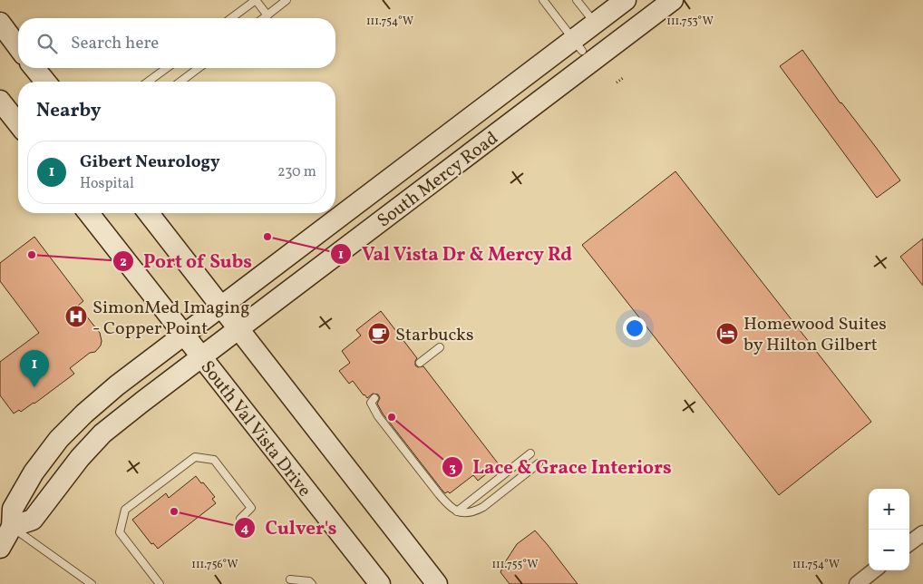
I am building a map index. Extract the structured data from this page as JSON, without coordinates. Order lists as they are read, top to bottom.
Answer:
{
  "streets": {
    "main road": ["South Mercy Road", "South Val Vista Drive"]
  },
  "crossings": [
    ["South Mercy Road", "South Val Vista Drive"]
  ],
  "places": {
    "other": [
      "Val Vista Dr & Mercy Rd",
      "Port of Subs",
      "Lace & Grace Interiors",
      "Culver's"
    ],
    "hospital": ["SimonMed Imaging - Copper Point"],
    "cafe": ["Starbucks"],
    "hotel": ["Homewood Suites by Hilton Gilbert"]
  },
  "page": {
    "search": "Search here",
    "heading": "Nearby",
    "list": [
      {
        "mark": "1",
        "name": "Gibert Neurology",
        "note": "Hospital",
        "value": "230 m"
      }
    ],
    "pins": "1",
    "map_buttons": ["+", "−"]
  },
  "coordinates": [
    "111.754°W",
    "111.753°W",
    "111.756°W",
    "111.755°W"
  ]
}
